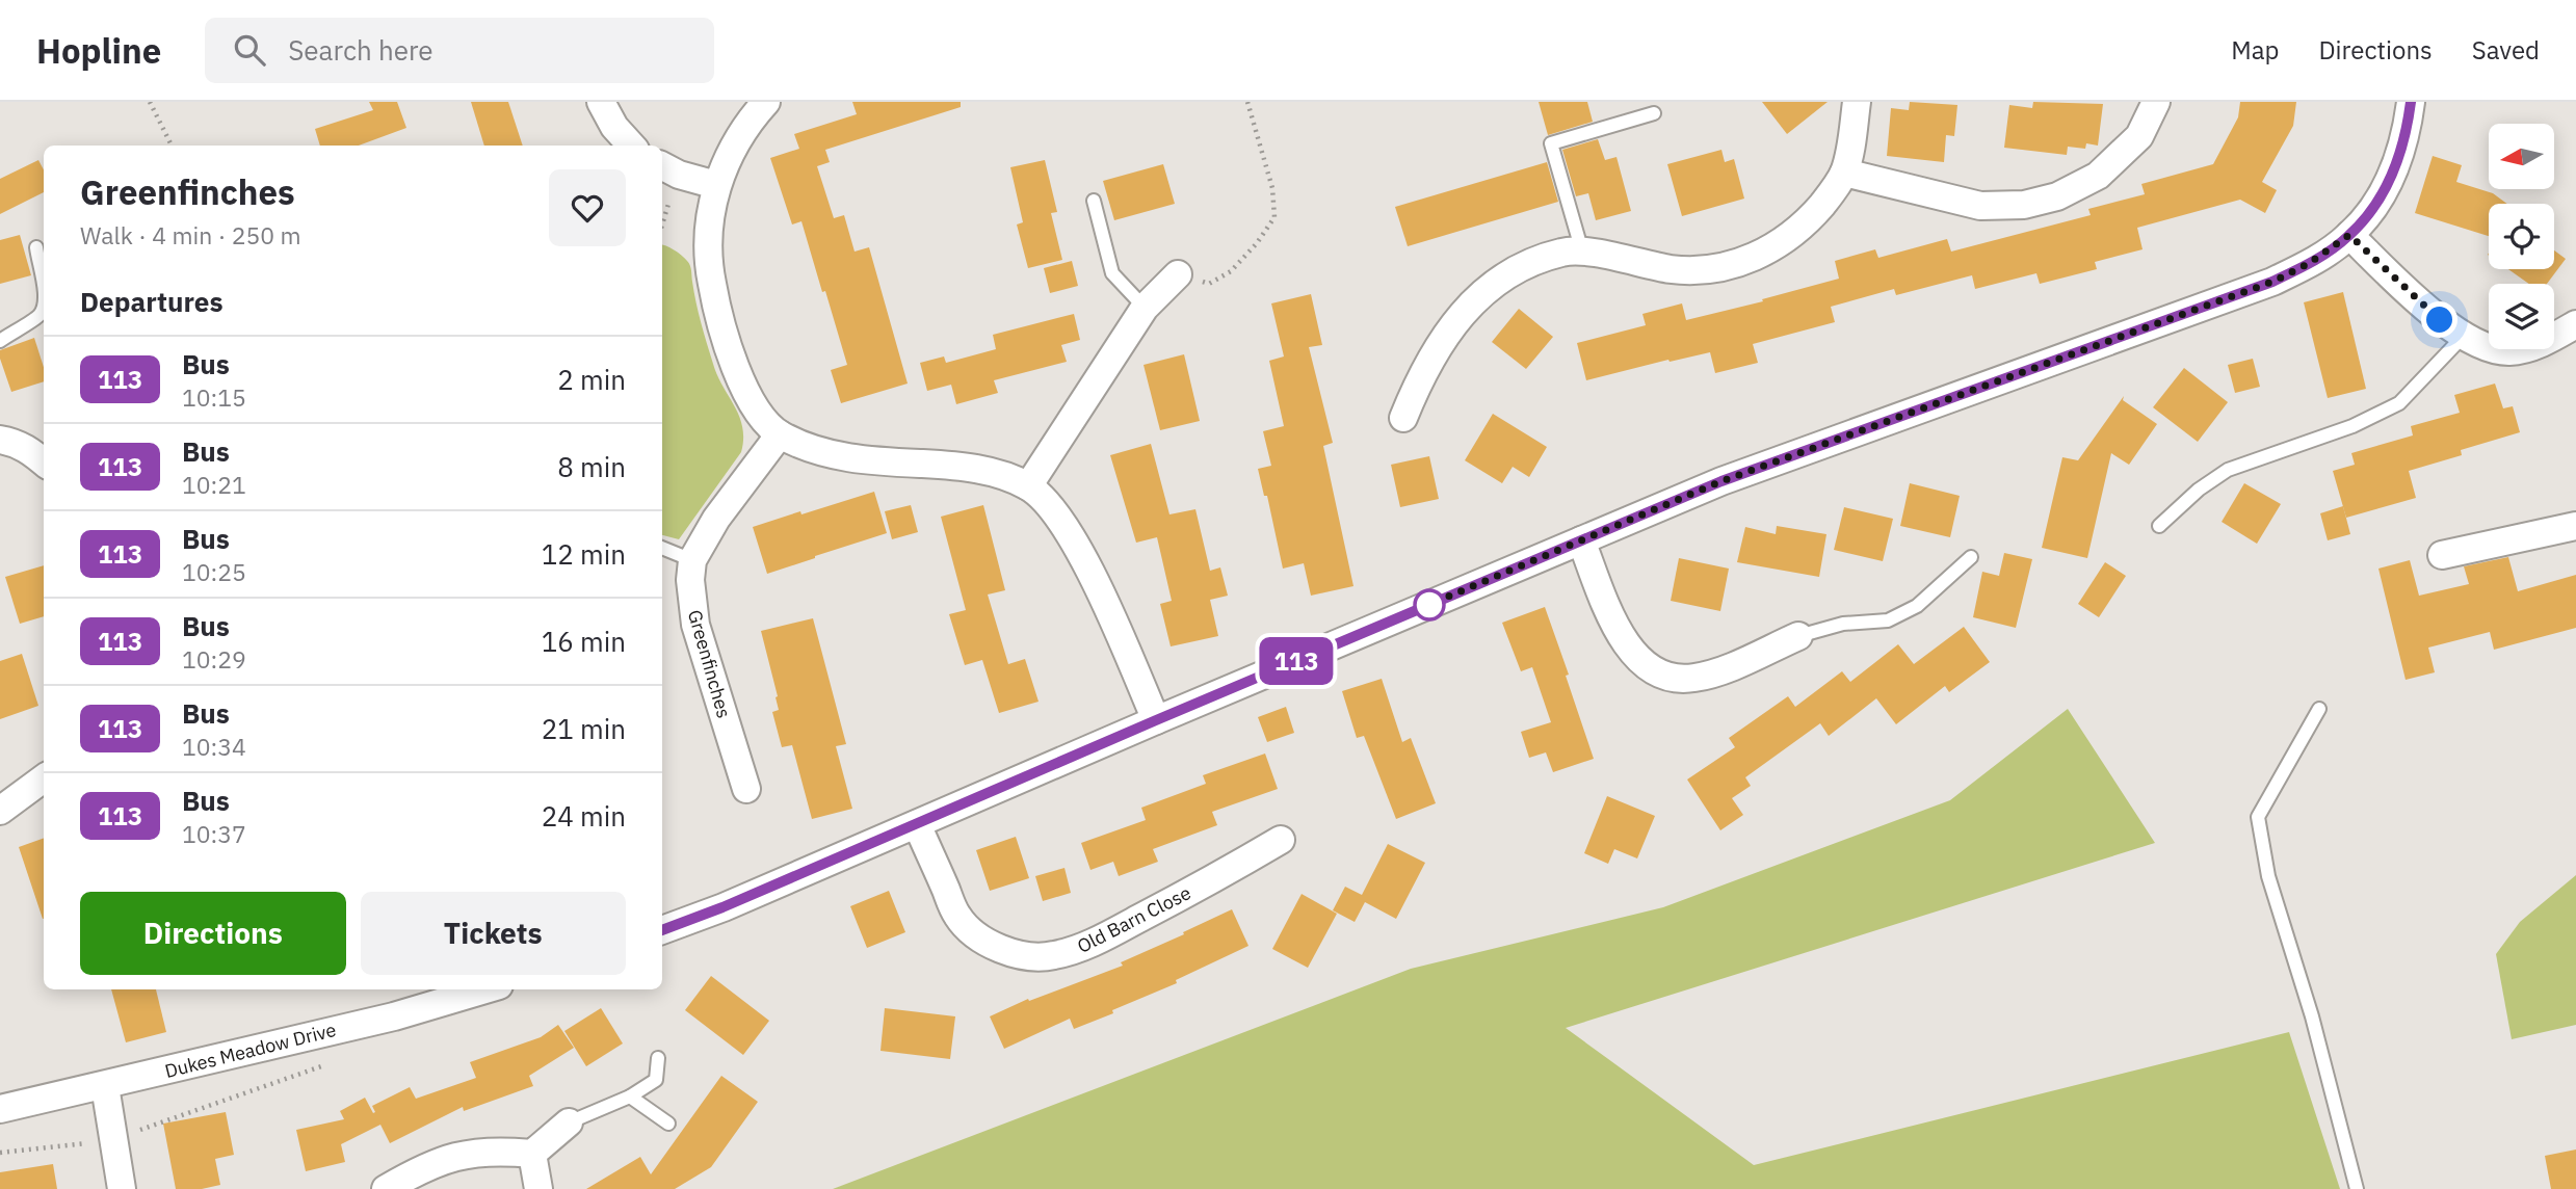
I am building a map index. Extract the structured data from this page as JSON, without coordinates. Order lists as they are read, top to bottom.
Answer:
{
  "streets": {
    "street": ["Greenfinches", "Old Barn Close", "Dukes Meadow Drive"]
  },
  "lines": ["bus line 113"],
  "north": "left",
  "page": {
    "header": "Hopline",
    "search": "Search here",
    "nav": ["Map", "Directions", "Saved"],
    "on_map": "113",
    "heading": [
      ["Greenfinches", "Walk · 4 min · 250 m"],
      "Departures"
    ],
    "list": [
      {
        "mark": "113",
        "name": "Bus",
        "note": "10:15",
        "value": "2 min"
      },
      {
        "mark": "113",
        "name": "Bus",
        "note": "10:21",
        "value": "8 min"
      },
      {
        "mark": "113",
        "name": "Bus",
        "note": "10:25",
        "value": "12 min"
      },
      {
        "mark": "113",
        "name": "Bus",
        "note": "10:29",
        "value": "16 min"
      },
      {
        "mark": "113",
        "name": "Bus",
        "note": "10:34",
        "value": "21 min"
      },
      {
        "mark": "113",
        "name": "Bus",
        "note": "10:37",
        "value": "24 min"
      }
    ],
    "buttons": ["Directions", "Tickets"]
  }
}
